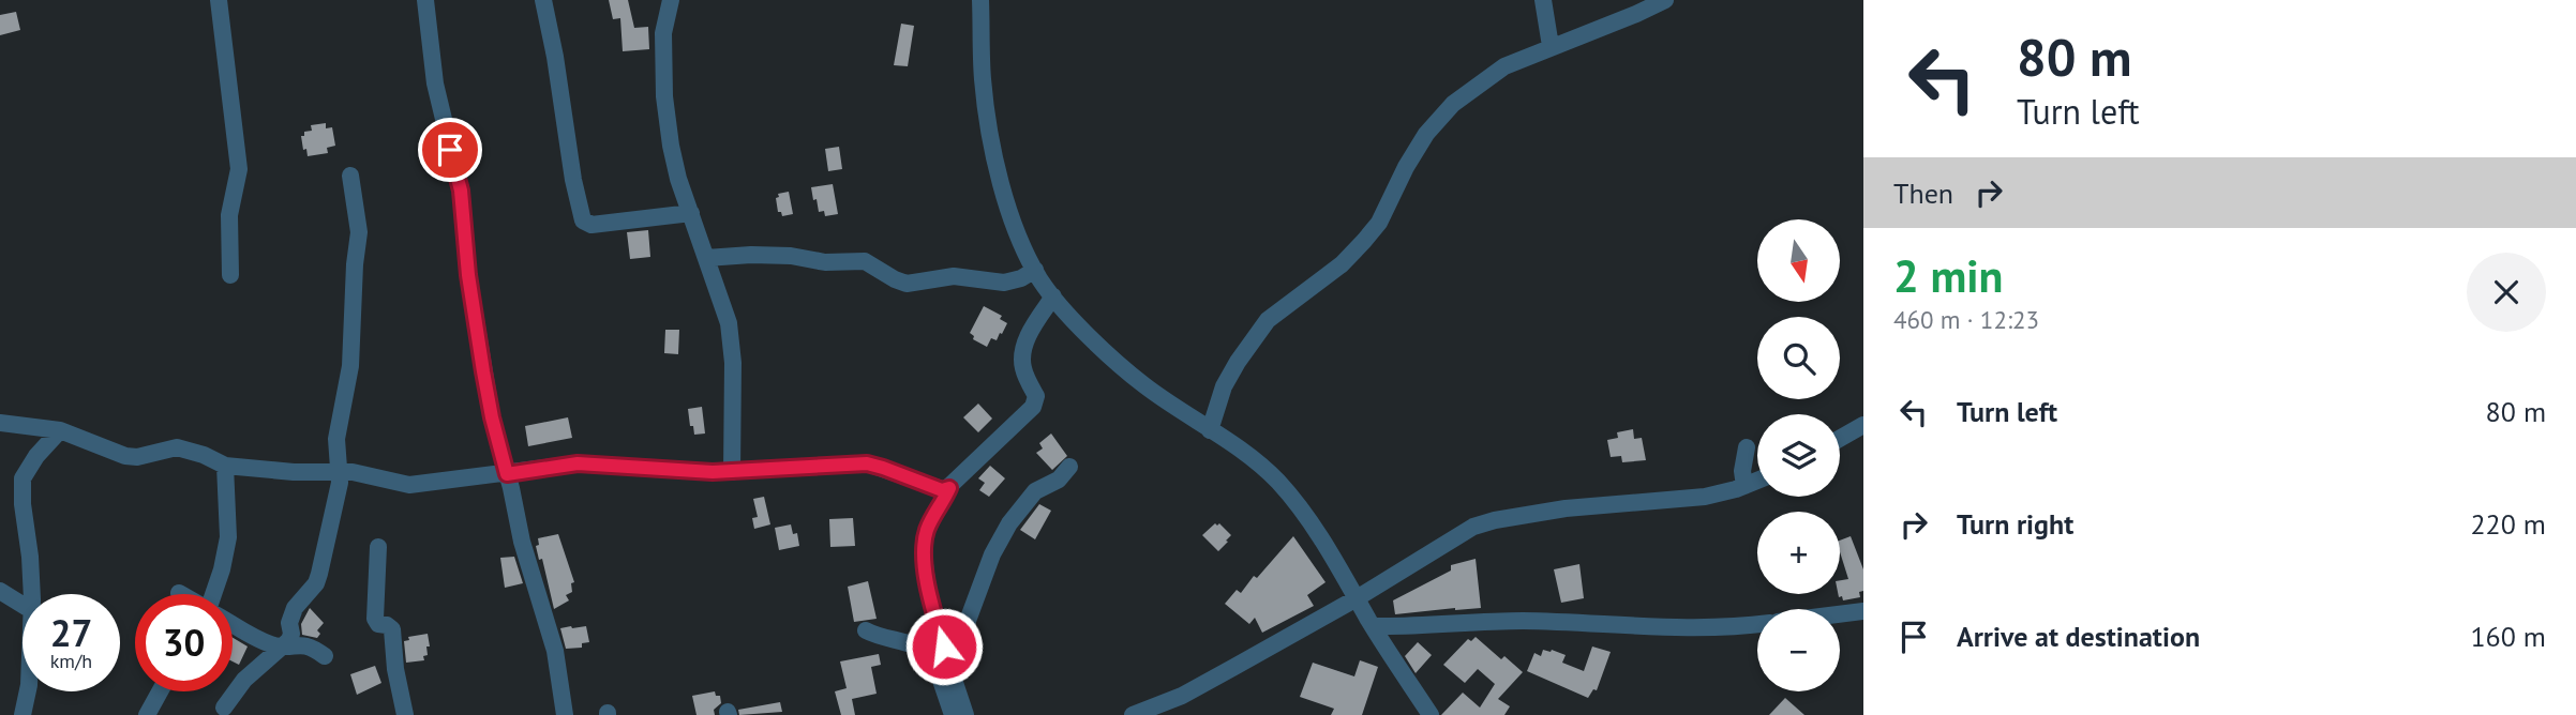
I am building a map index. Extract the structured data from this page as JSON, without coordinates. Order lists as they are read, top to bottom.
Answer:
{
  "north": "bottom",
  "page": {
    "turn": ["80 m", "Turn left"],
    "then": "Then",
    "map_buttons": ["+", "−"],
    "heading": ["2 min", "460 m · 12:23"],
    "list": [
      {
        "name": "Turn left",
        "value": "80 m"
      },
      {
        "name": "Turn right",
        "value": "220 m"
      },
      {
        "name": "Arrive at destination",
        "value": "160 m"
      }
    ],
    "speed": "27 km/h",
    "limit": "30"
  }
}
